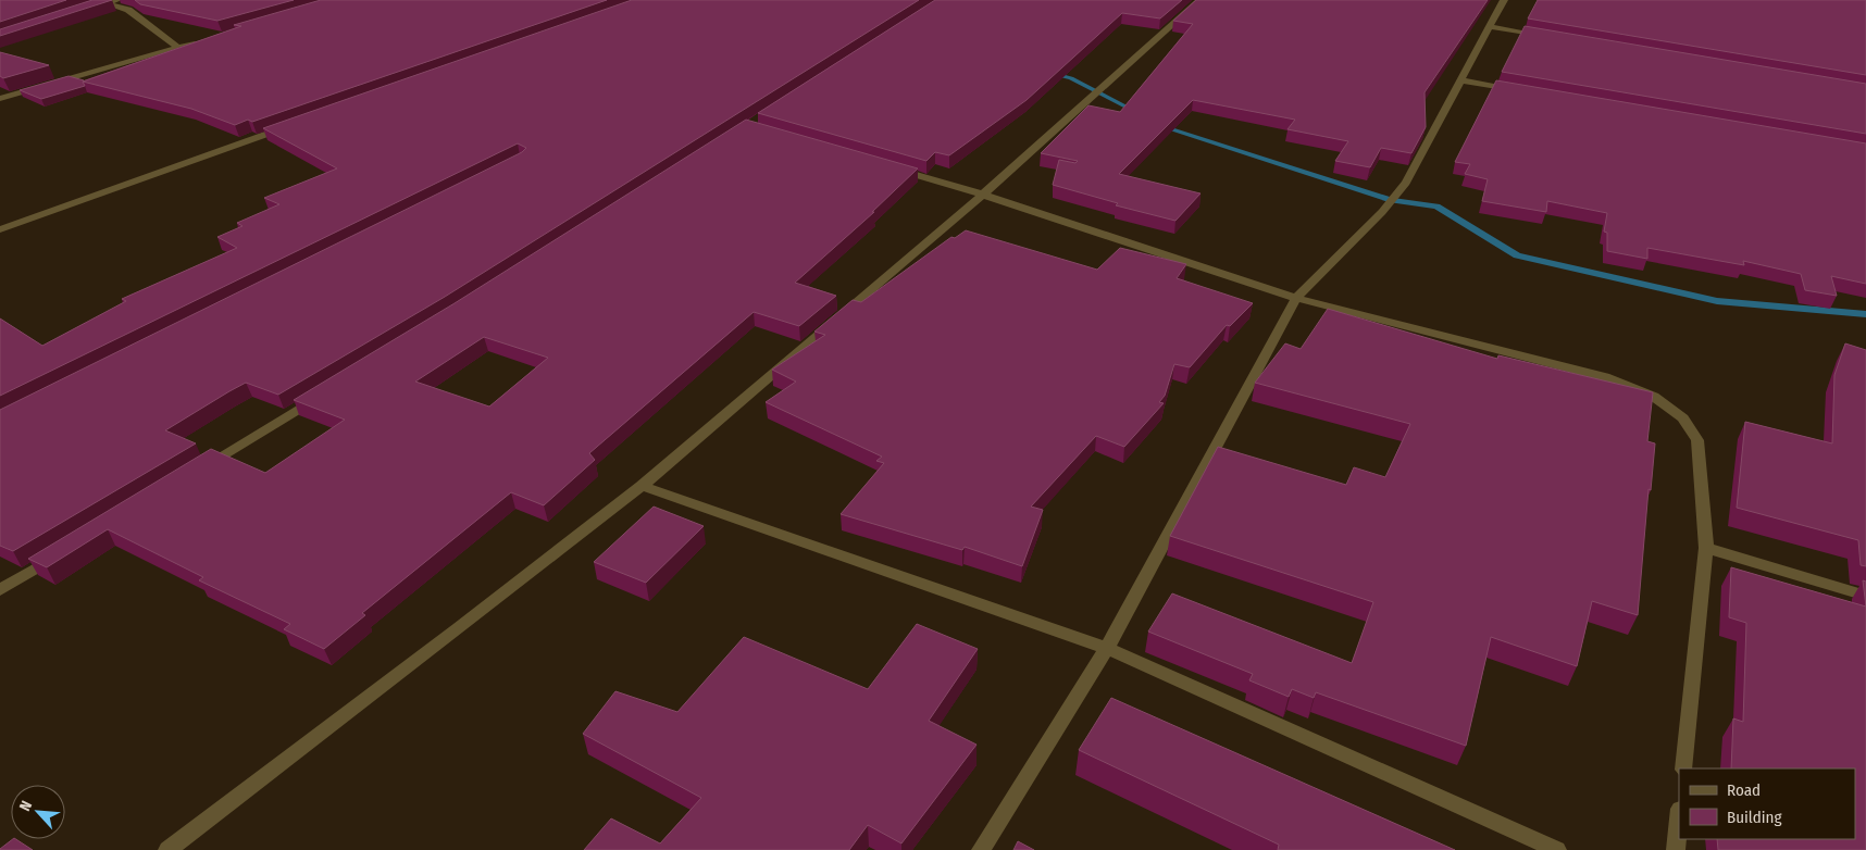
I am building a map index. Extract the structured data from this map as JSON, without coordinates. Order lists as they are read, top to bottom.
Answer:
{
  "legend": ["Road", "Building"],
  "north": "top left"
}
